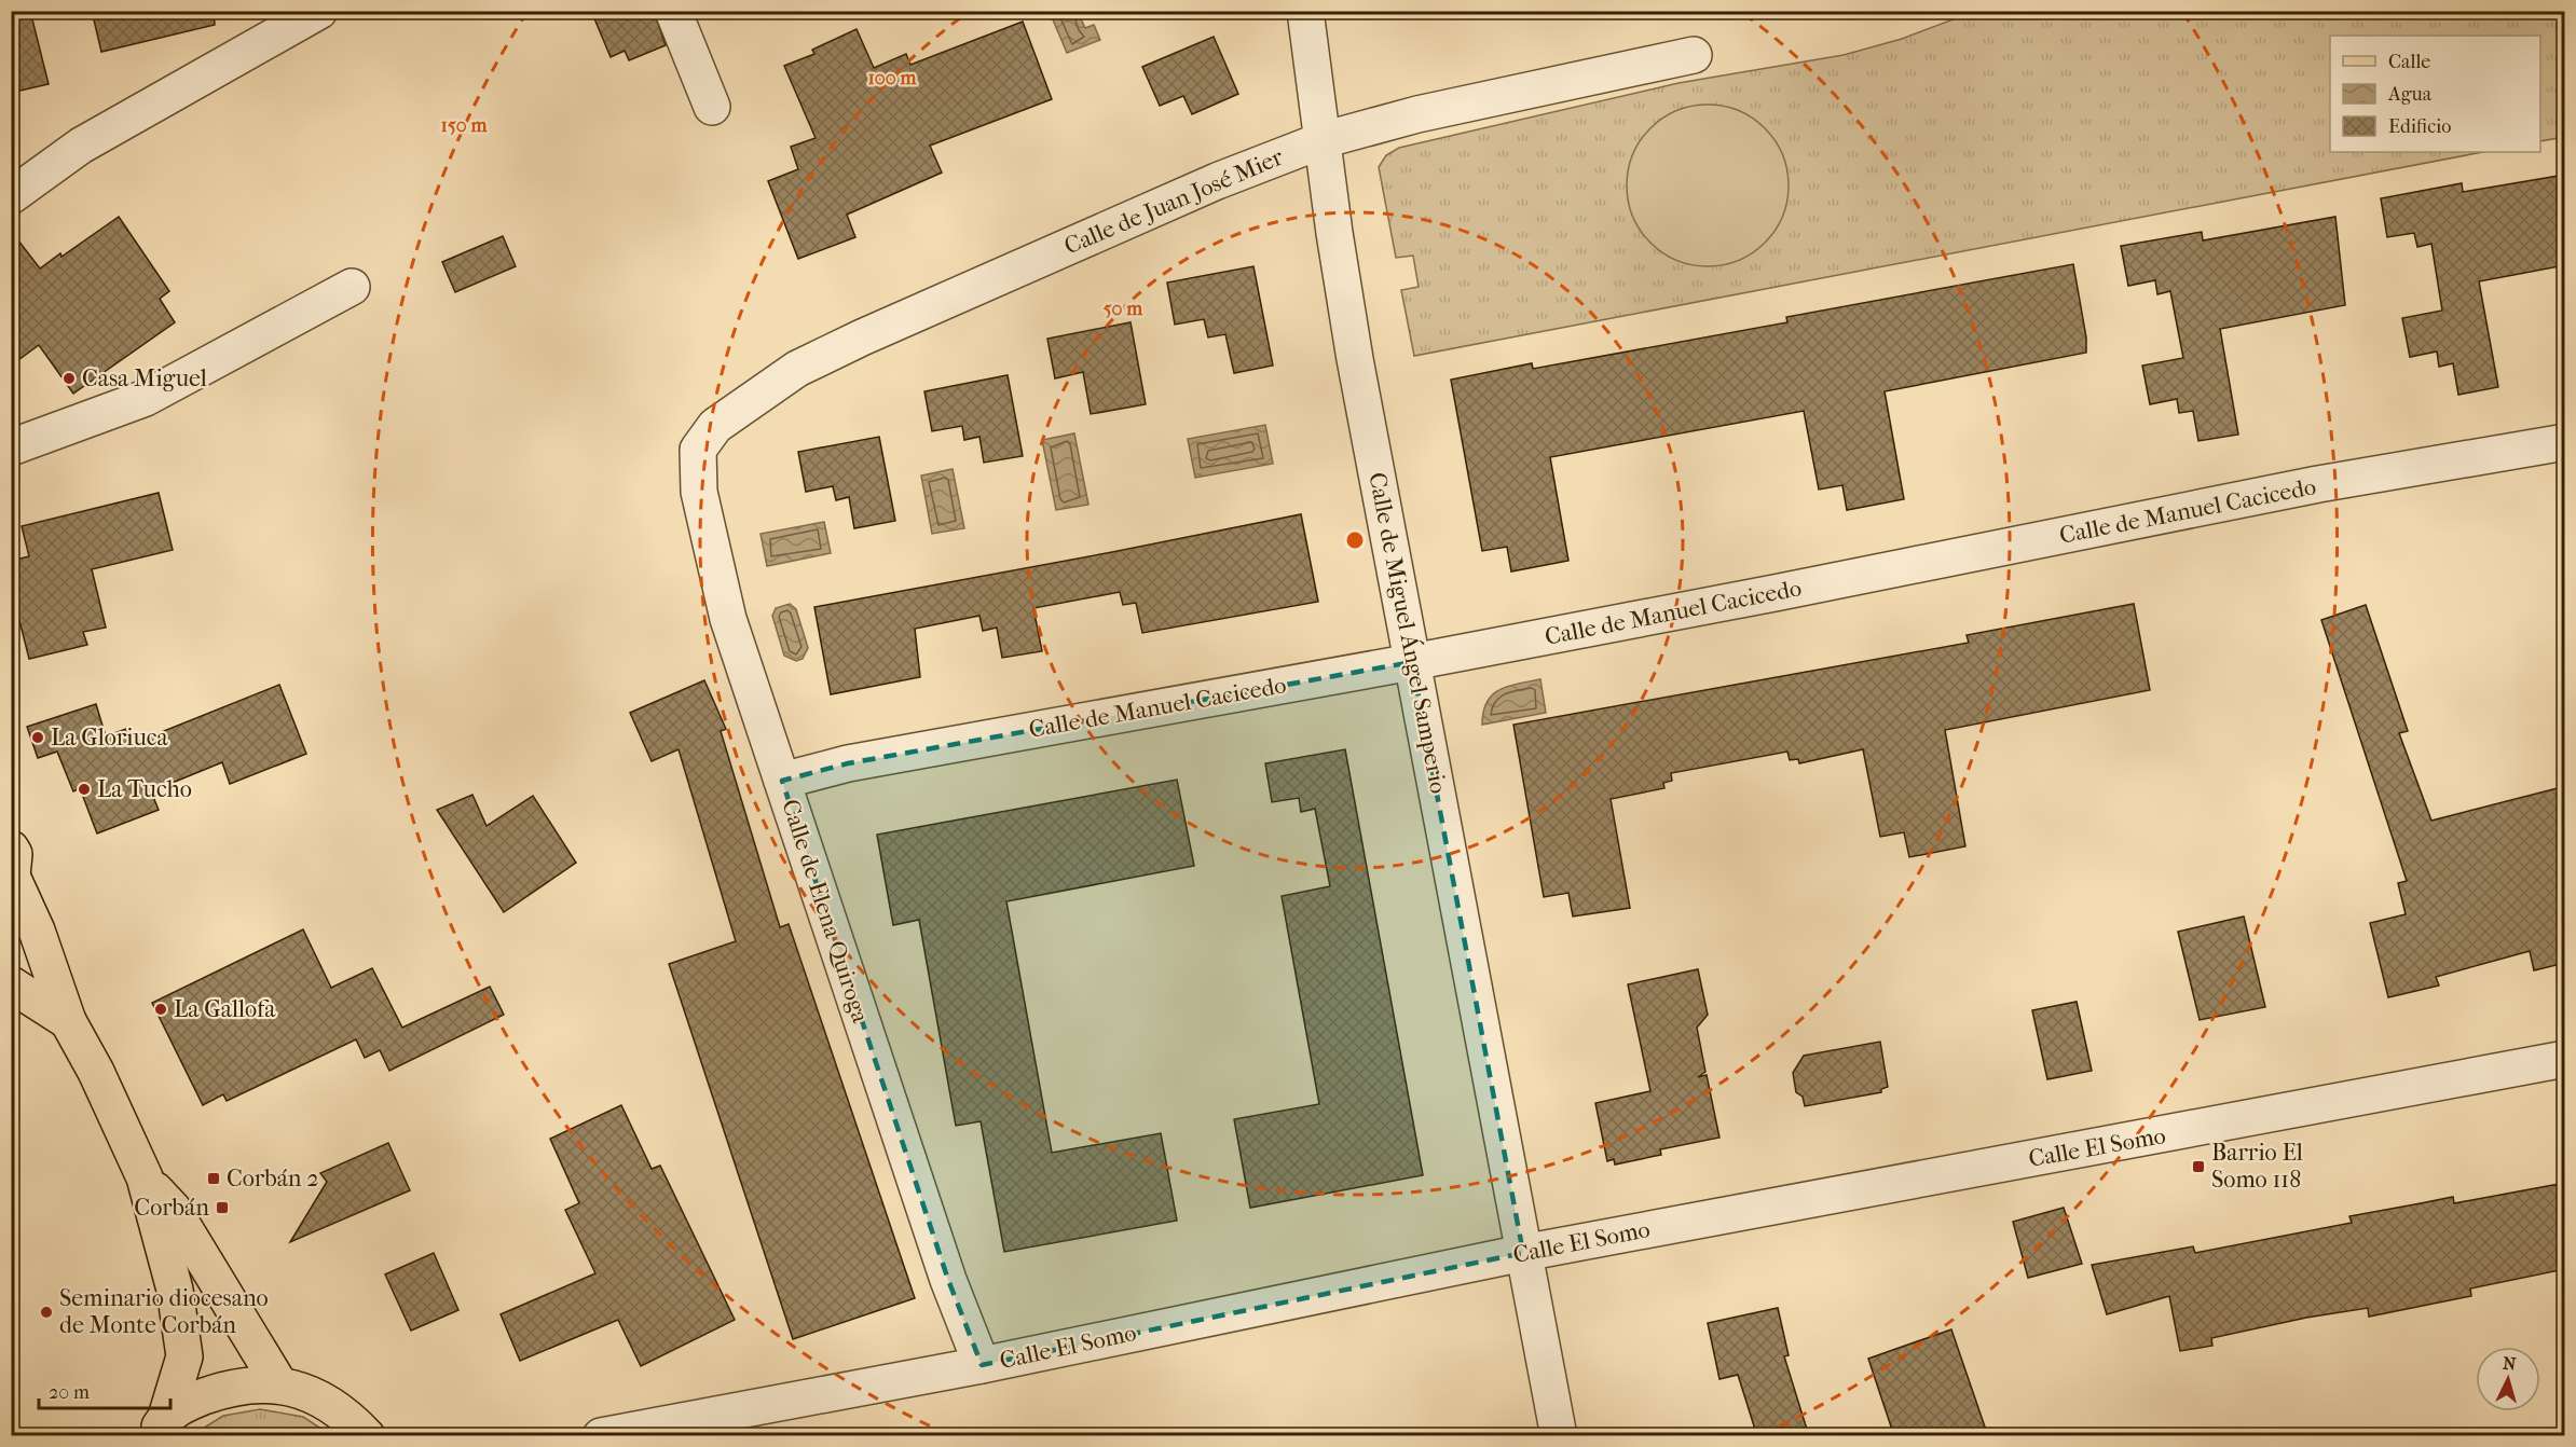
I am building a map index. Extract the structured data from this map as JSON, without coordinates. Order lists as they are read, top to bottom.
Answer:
{
  "streets": {
    "street": [
      "Calle de Juan José Mier",
      "Calle de Manuel Cacicedo",
      "Calle de Miguel Ángel Samperio",
      "Calle de Elena Quiroga",
      "Calle El Somo"
    ]
  },
  "crossings": [
    ["Calle de Juan José Mier", "Calle de Miguel Ángel Samperio"],
    ["Calle de Juan José Mier", "Calle de Elena Quiroga"],
    ["Calle de Manuel Cacicedo", "Calle de Miguel Ángel Samperio"],
    ["Calle de Manuel Cacicedo", "Calle de Elena Quiroga"],
    ["Calle de Miguel Ángel Samperio", "Calle El Somo"],
    ["Calle de Elena Quiroga", "Calle El Somo"]
  ],
  "places": {
    "other": [
      "Casa Miguel",
      "La Gloriuca",
      "La Tucho",
      "La Gallofa",
      "Seminario diocesano de Monte Corbán"
    ],
    "transit": ["Barrio El Somo 118", "Corbán 2", "Corbán"]
  },
  "legend": ["Calle", "Agua", "Edificio"],
  "scale_bar": "20 m",
  "north": "top",
  "rings": ["100 m", "150 m", "50 m"]
}
